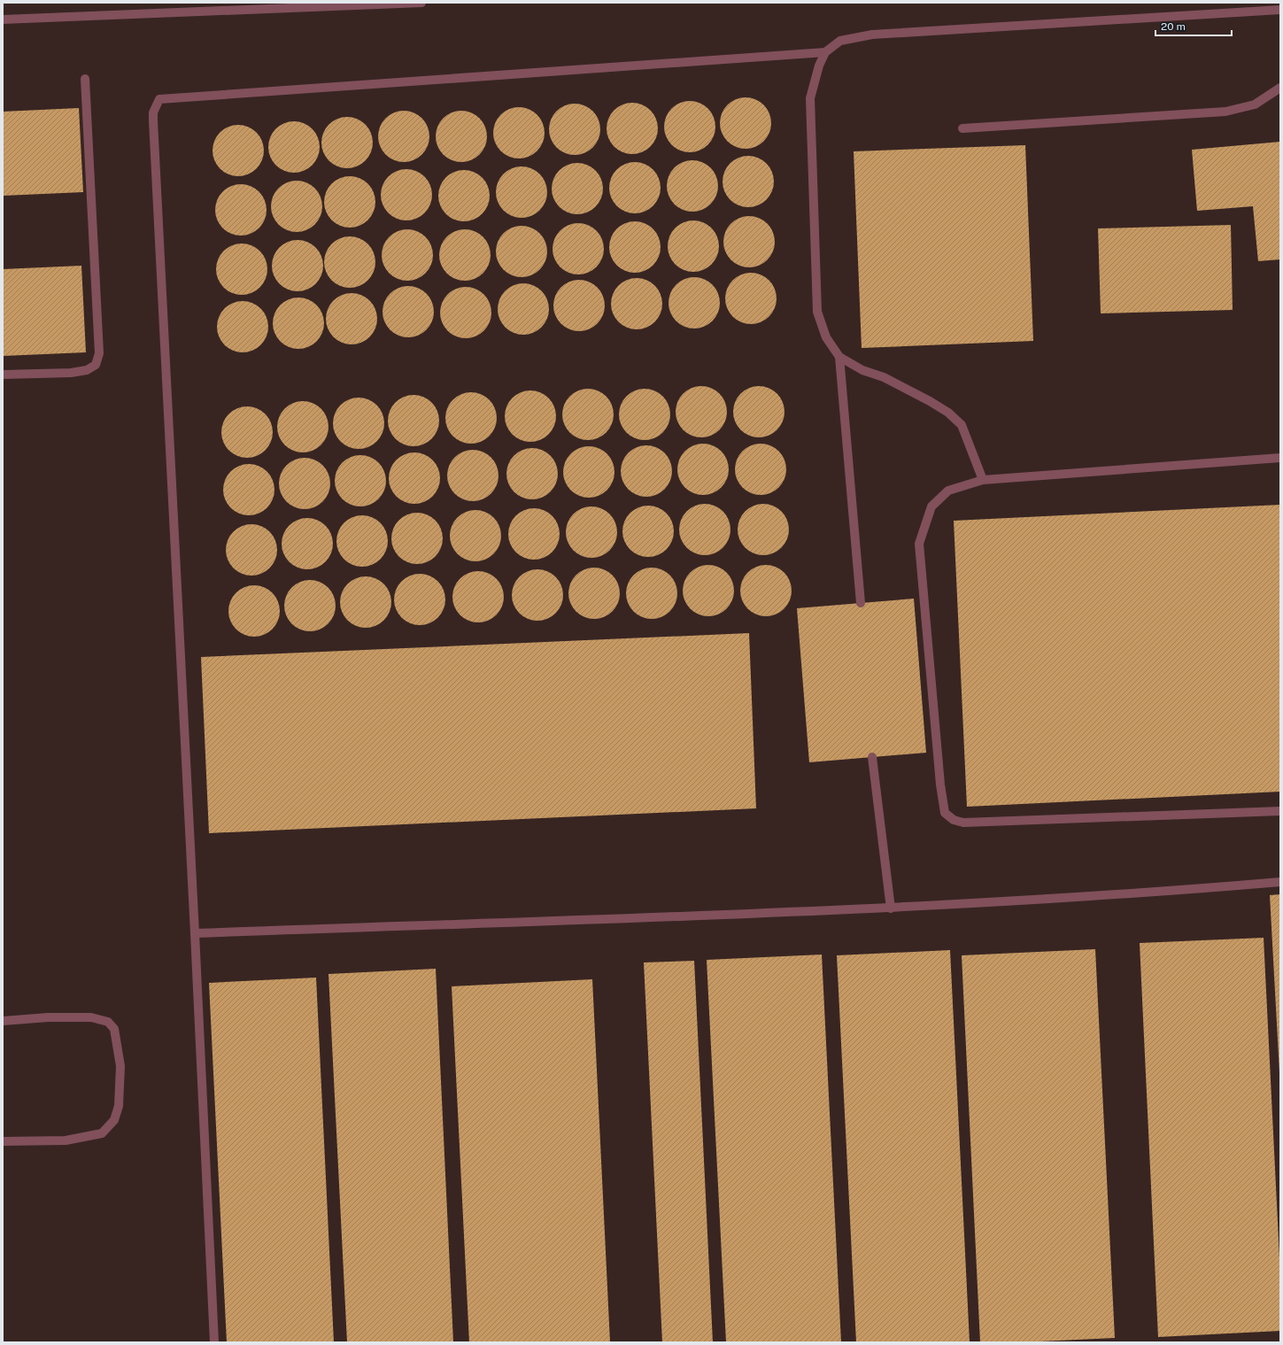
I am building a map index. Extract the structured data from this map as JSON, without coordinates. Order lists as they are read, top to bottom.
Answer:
{
  "scale_bar": "20 m"
}
